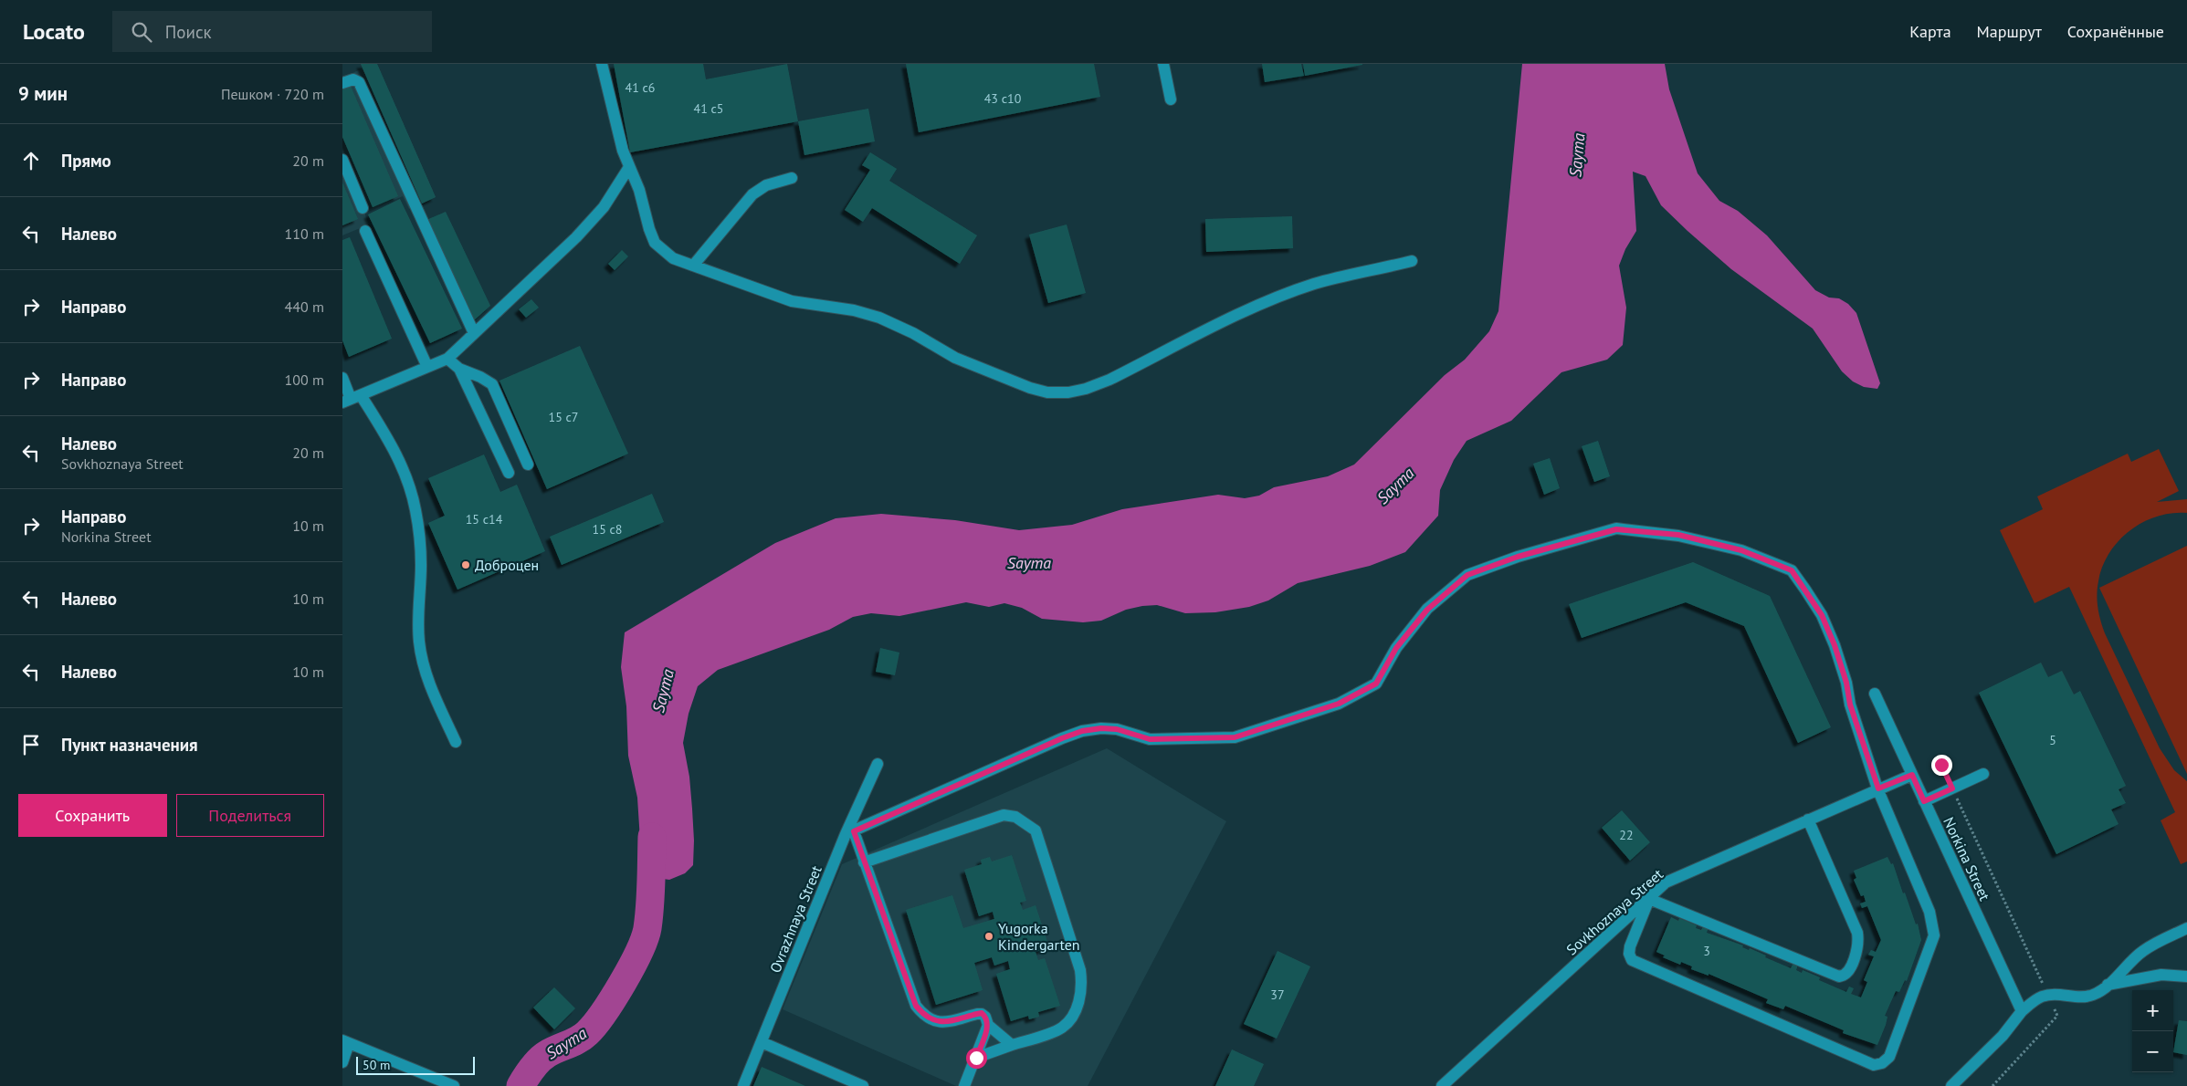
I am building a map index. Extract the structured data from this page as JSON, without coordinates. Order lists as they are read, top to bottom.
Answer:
{
  "streets": {
    "street": ["Norkina Street", "Sovkhoznaya Street", "Ovrazhnaya Street"]
  },
  "crossings": [
    ["Norkina Street", "Sovkhoznaya Street"]
  ],
  "water": ["Sayma"],
  "places": ["Доброцен", "Yugorka Kindergarten"],
  "house_numbers": [
    "41 с6",
    "43 с10",
    "41 с5",
    "15 с7",
    "15 с14",
    "15 с8",
    "5",
    "22",
    "3",
    "37"
  ],
  "scale_bar": "50 m",
  "page": {
    "header": "Locato",
    "search": "Поиск",
    "nav": ["Карта", "Маршрут", "Сохранённые"],
    "heading": ["9 мин", "Пешком · 720 m"],
    "list": [
      ["Прямо", "20 m"],
      ["Налево", "110 m"],
      ["Направо", "440 m"],
      ["Направо", "100 m"],
      ["Налево", "Sovkhoznaya Street", "20 m"],
      ["Направо", "Norkina Street", "10 m"],
      ["Налево", "10 m"],
      ["Налево", "10 m"],
      "Пункт назначения"
    ],
    "buttons": ["Сохранить", "Поделиться"],
    "map_buttons": ["+", "−"],
    "scale": "50 m"
  }
}
